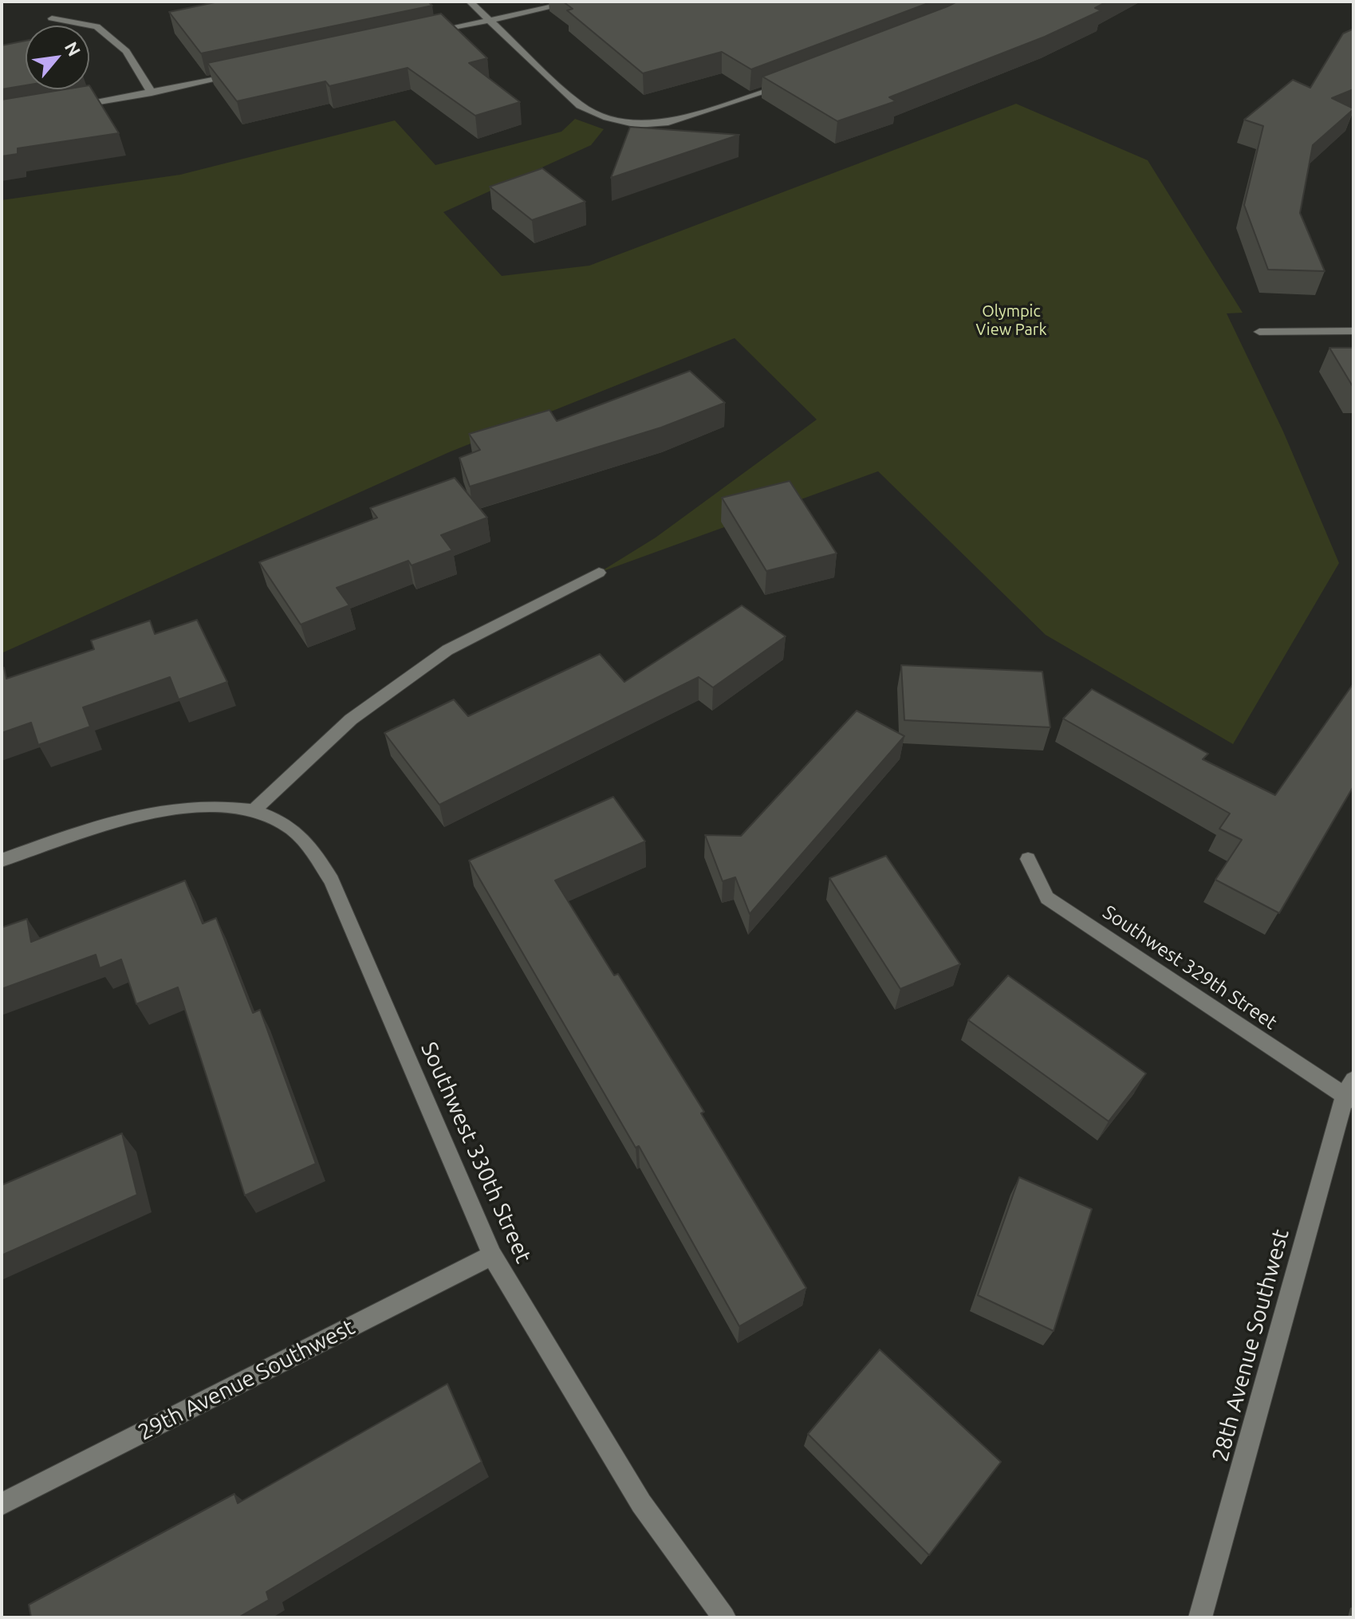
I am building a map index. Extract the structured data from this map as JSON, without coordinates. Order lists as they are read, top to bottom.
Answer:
{
  "streets": {
    "street": [
      "Southwest 329th Street",
      "Southwest 330th Street",
      "28th Avenue Southwest",
      "29th Avenue Southwest"
    ]
  },
  "crossings": [
    ["Southwest 329th Street", "28th Avenue Southwest"],
    ["Southwest 330th Street", "29th Avenue Southwest"]
  ],
  "parks": ["Olympic View Park"],
  "north": "top right"
}
